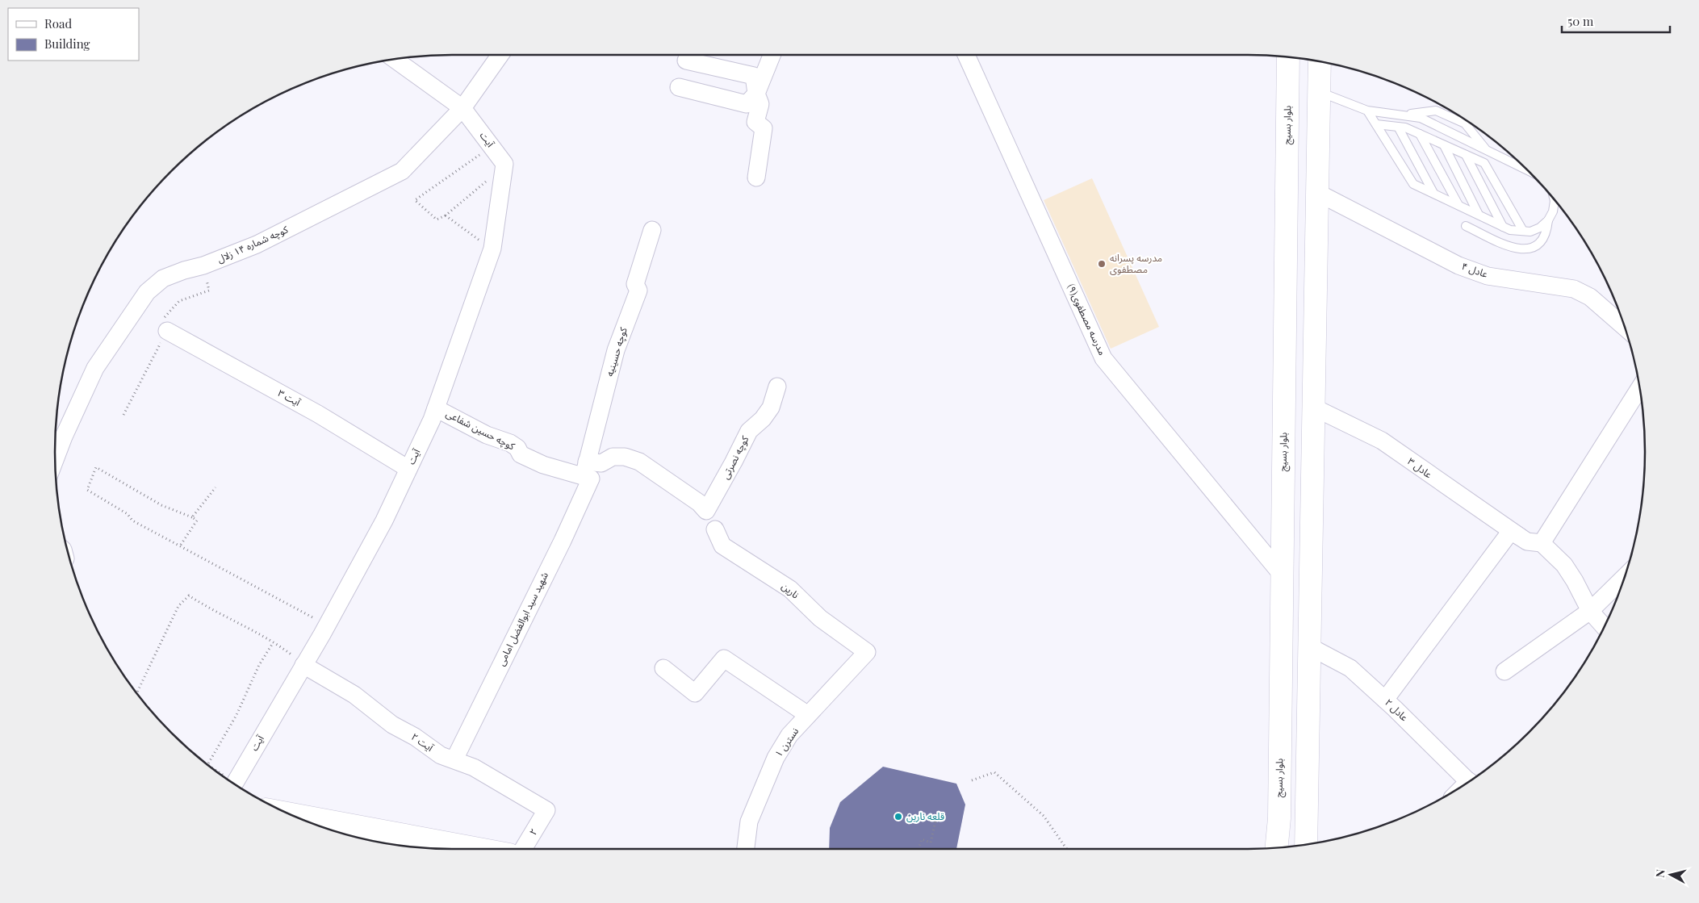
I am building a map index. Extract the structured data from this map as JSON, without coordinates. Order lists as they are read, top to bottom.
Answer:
{
  "streets": {
    "main road": ["بلوار بسیج"],
    "street": [
      "آیت",
      "کوچه شماره ۱۴ زلال",
      "عادل ۴",
      "مدرسه مصطفوی(۹)",
      "کوچه حسینیه",
      "آیت ۳",
      "کوچه حسین شفاعی",
      "کوچه نصرتی",
      "عادل ۳",
      "نارین",
      "شهید سید ابوالفضل امامی",
      "عادل ۲",
      "آیت ۲",
      "نسترن ۱",
      "۲"
    ]
  },
  "crossings": [
    ["بلوار بسیج", "مدرسه مصطفوی(۹)"],
    ["آیت", "کوچه شماره ۱۴ زلال"],
    ["آیت", "آیت ۳"],
    ["آیت", "کوچه حسین شفاعی"],
    ["آیت", "آیت ۲"],
    ["کوچه حسینیه", "کوچه حسین شفاعی"],
    ["کوچه حسینیه", "کوچه نصرتی"],
    ["کوچه حسینیه", "شهید سید ابوالفضل امامی"],
    ["کوچه حسین شفاعی", "کوچه نصرتی"],
    ["کوچه حسین شفاعی", "شهید سید ابوالفضل امامی"],
    ["کوچه نصرتی", "شهید سید ابوالفضل امامی"],
    ["نارین", "نسترن ۱"],
    ["شهید سید ابوالفضل امامی", "آیت ۲"],
    ["آیت ۲", "۲"]
  ],
  "places": ["مدرسه پسرانه مصطفوی", "قلعه نارین"],
  "legend": ["Road", "Building"],
  "scale_bar": "50 m",
  "north": "left"
}
